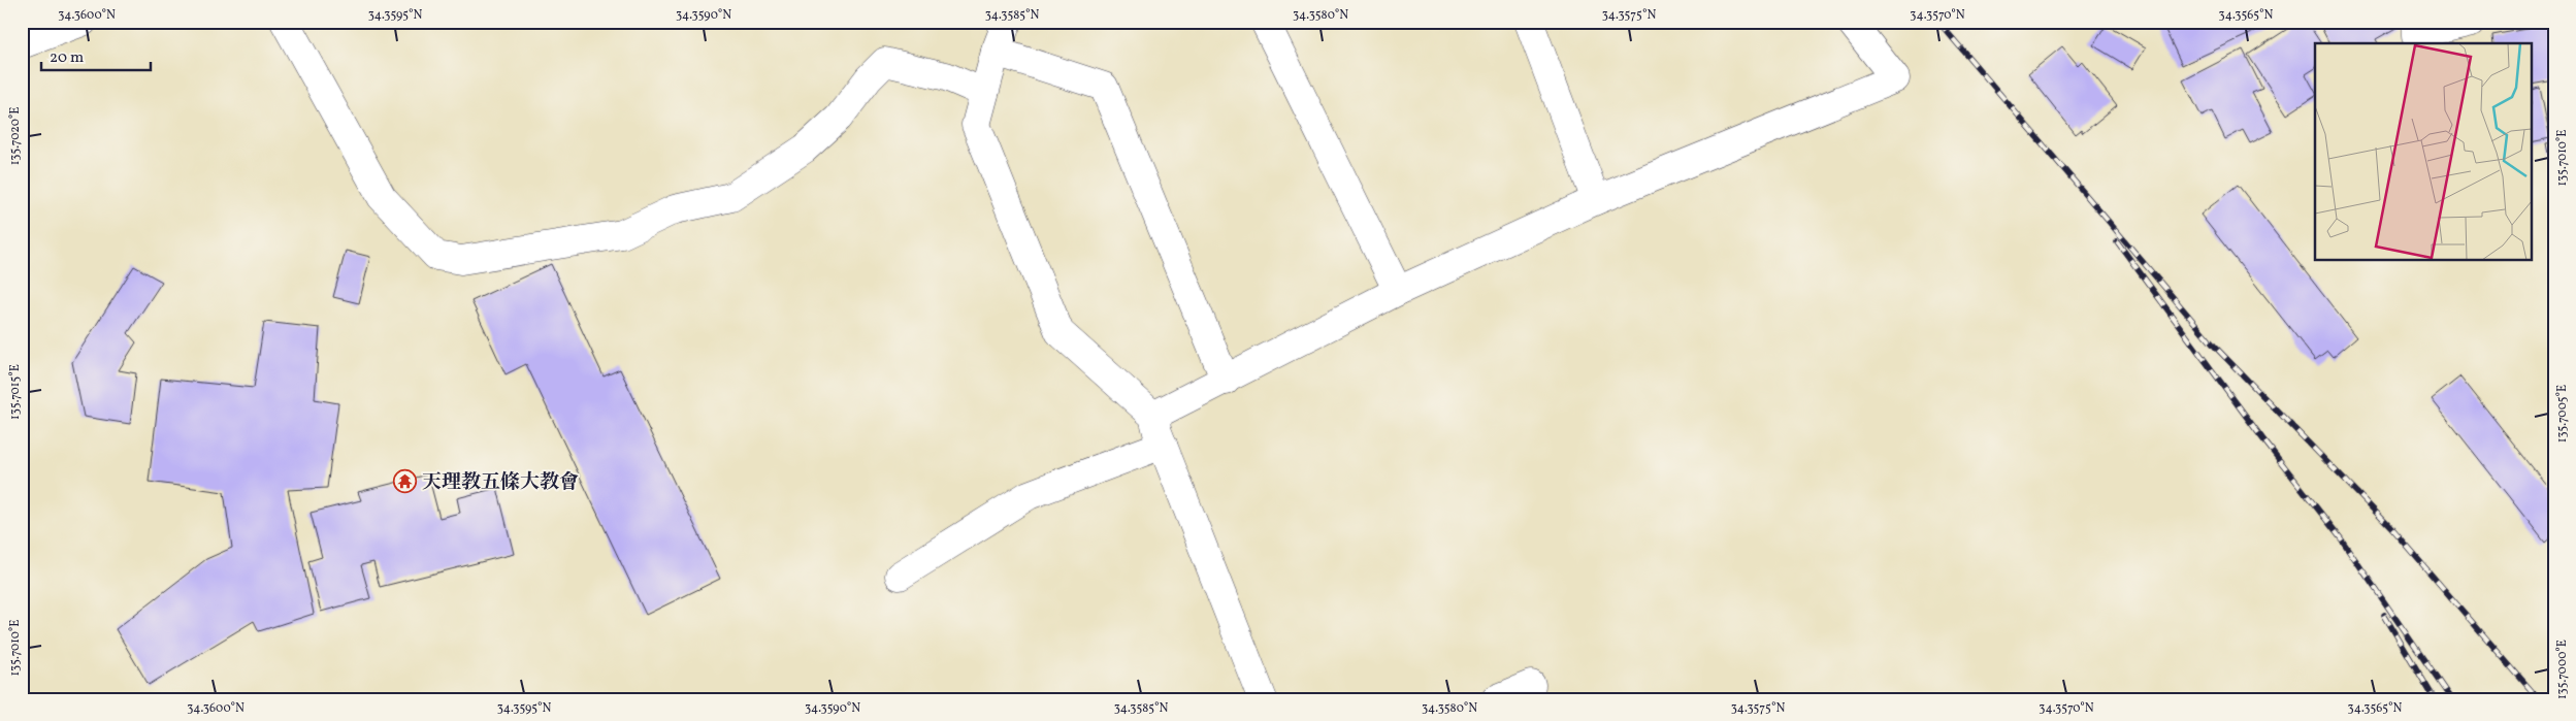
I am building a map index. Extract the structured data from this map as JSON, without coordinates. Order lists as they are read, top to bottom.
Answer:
{
  "places": {
    "temple": ["天理教五條大教會"]
  },
  "scale_bar": "20 m",
  "coordinates": [
    "34.3600°N",
    "34.3595°N",
    "34.3590°N",
    "34.3585°N",
    "34.3580°N",
    "34.3575°N",
    "34.3570°N",
    "34.3565°N",
    "135.7020°E",
    "135.7010°E",
    "135.7015°E",
    "135.7005°E",
    "135.7000°E"
  ]
}
